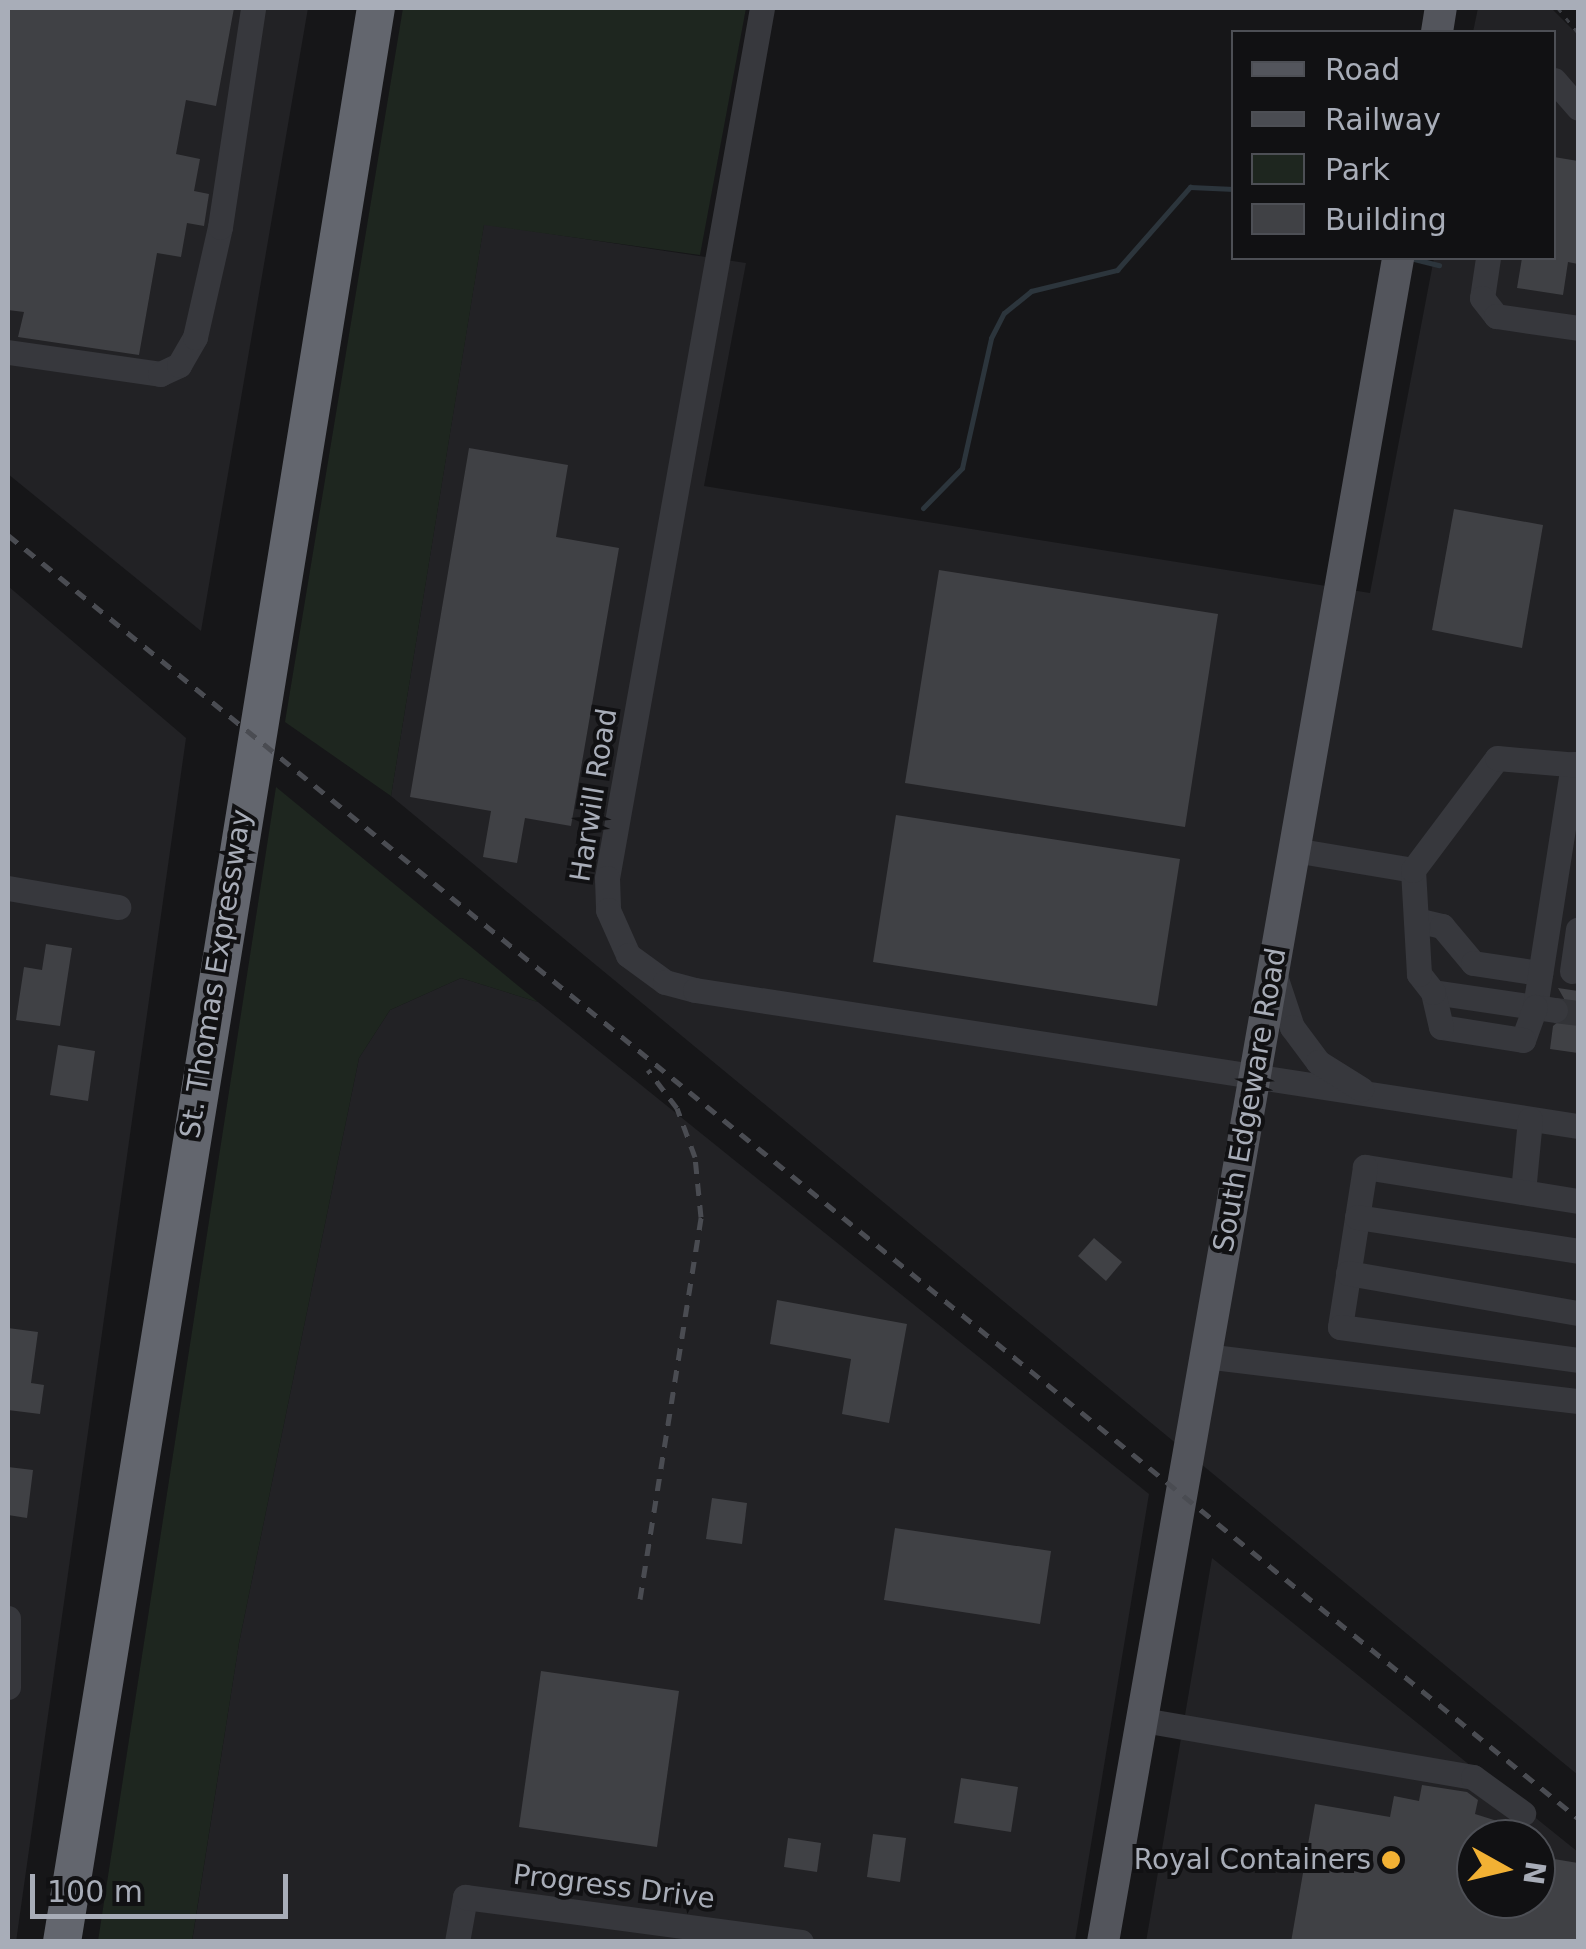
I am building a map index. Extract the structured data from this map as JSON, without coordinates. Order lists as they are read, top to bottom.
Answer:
{
  "streets": {
    "highway": ["St. Thomas Expressway"],
    "main road": ["South Edgeware Road"],
    "street": ["Harwill Road", "Progress Drive"]
  },
  "crossings": [
    ["Harwill Road", "South Edgeware Road"]
  ],
  "places": ["Royal Containers"],
  "legend": [
    "Road",
    "Railway",
    "Park",
    "Building"
  ],
  "scale_bar": "100 m",
  "north": "right"
}
